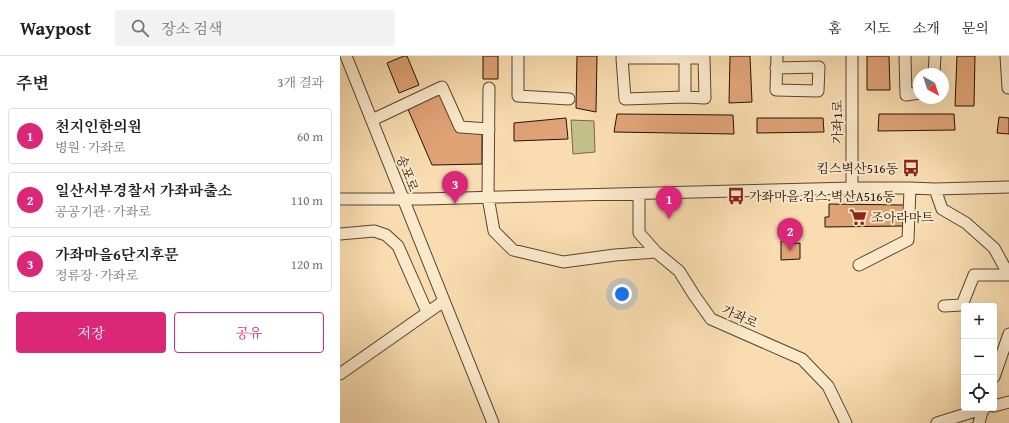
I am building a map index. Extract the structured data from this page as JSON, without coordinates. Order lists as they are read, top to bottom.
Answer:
{
  "streets": {
    "street": ["가좌1로", "송포로", "가좌로"]
  },
  "places": {
    "bus stop": ["킴스벽산516동", "가좌마을.킴스.벽산A516동"],
    "supermarket": ["조아라마트"]
  },
  "north": "bottom right",
  "page": {
    "header": "Waypost",
    "search": "장소 검색",
    "nav": [
      "홈",
      "지도",
      "소개",
      "문의"
    ],
    "heading": ["주변", "3개 결과"],
    "list": [
      {
        "mark": "1",
        "name": "천지인한의원",
        "note": "병원 · 가좌로",
        "value": "60 m"
      },
      {
        "mark": "2",
        "name": "일산서부경찰서 가좌파출소",
        "note": "공공기관 · 가좌로",
        "value": "110 m"
      },
      {
        "mark": "3",
        "name": "가좌마을6단지후문",
        "note": "정류장 · 가좌로",
        "value": "120 m"
      }
    ],
    "pins": ["3", "1", "2"],
    "buttons": ["저장", "공유"],
    "map_buttons": ["+", "−"]
  }
}
